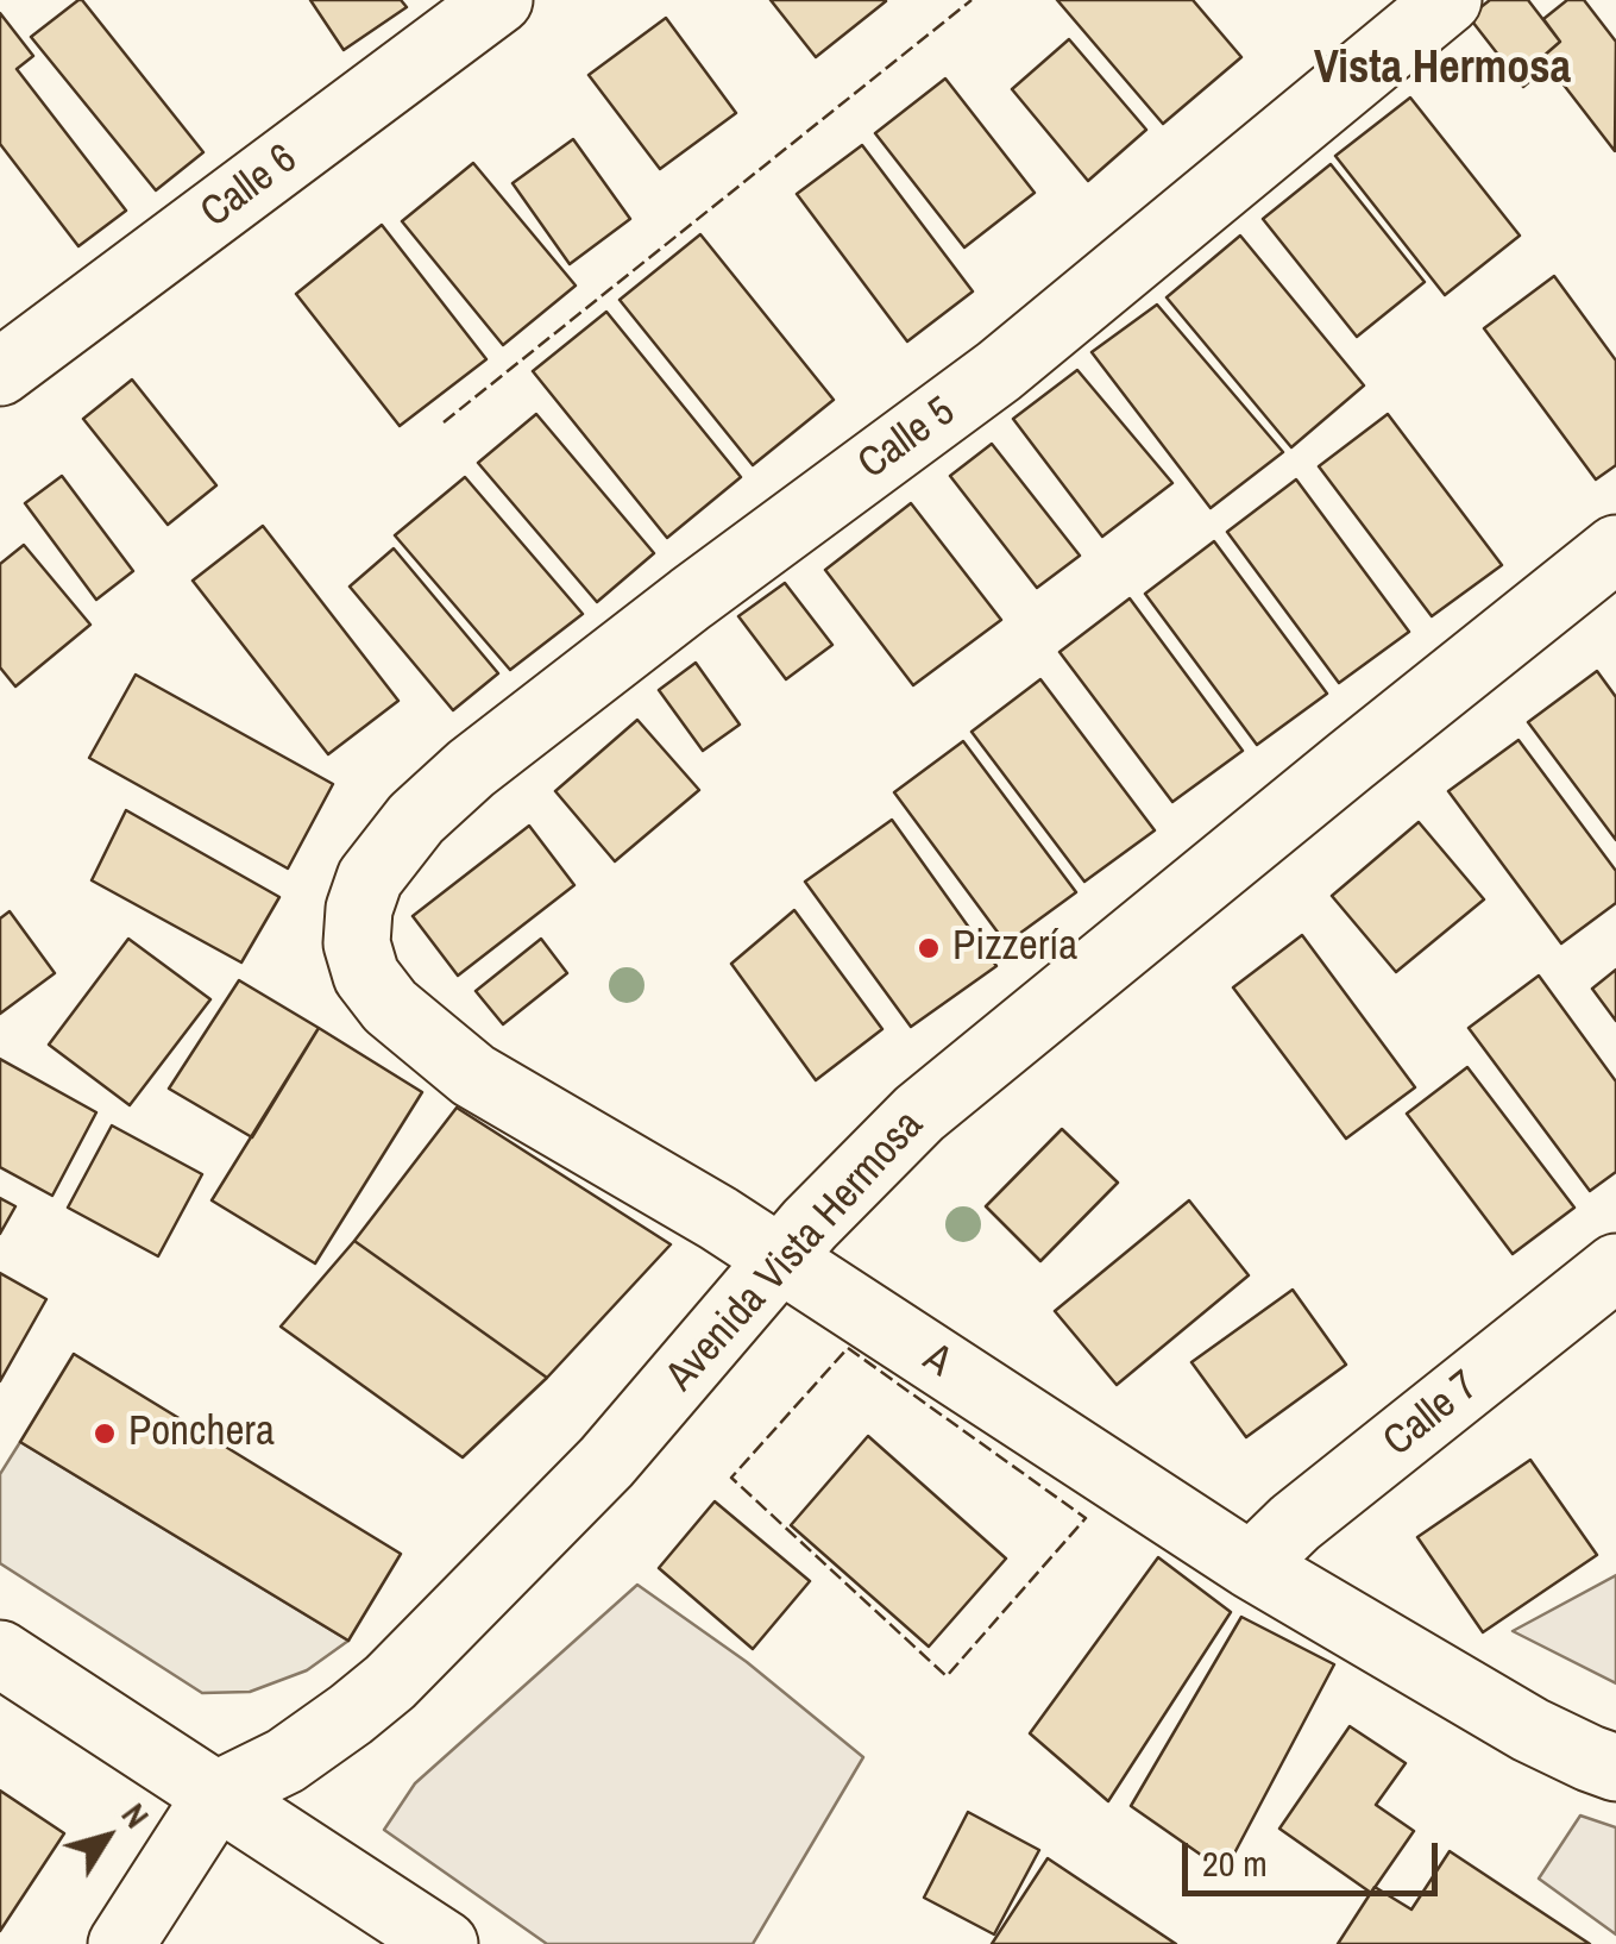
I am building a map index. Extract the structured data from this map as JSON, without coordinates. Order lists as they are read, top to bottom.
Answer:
{
  "streets": {
    "street": [
      "Calle 6",
      "Calle 5",
      "Avenida Vista Hermosa",
      "A",
      "Calle 7"
    ]
  },
  "crossings": [
    ["Calle 5", "A"],
    ["Avenida Vista Hermosa", "A"],
    ["A", "Calle 7"]
  ],
  "districts": ["Vista Hermosa"],
  "places": ["Pizzería", "Ponchera"],
  "scale_bar": "20 m",
  "north": "top right"
}
